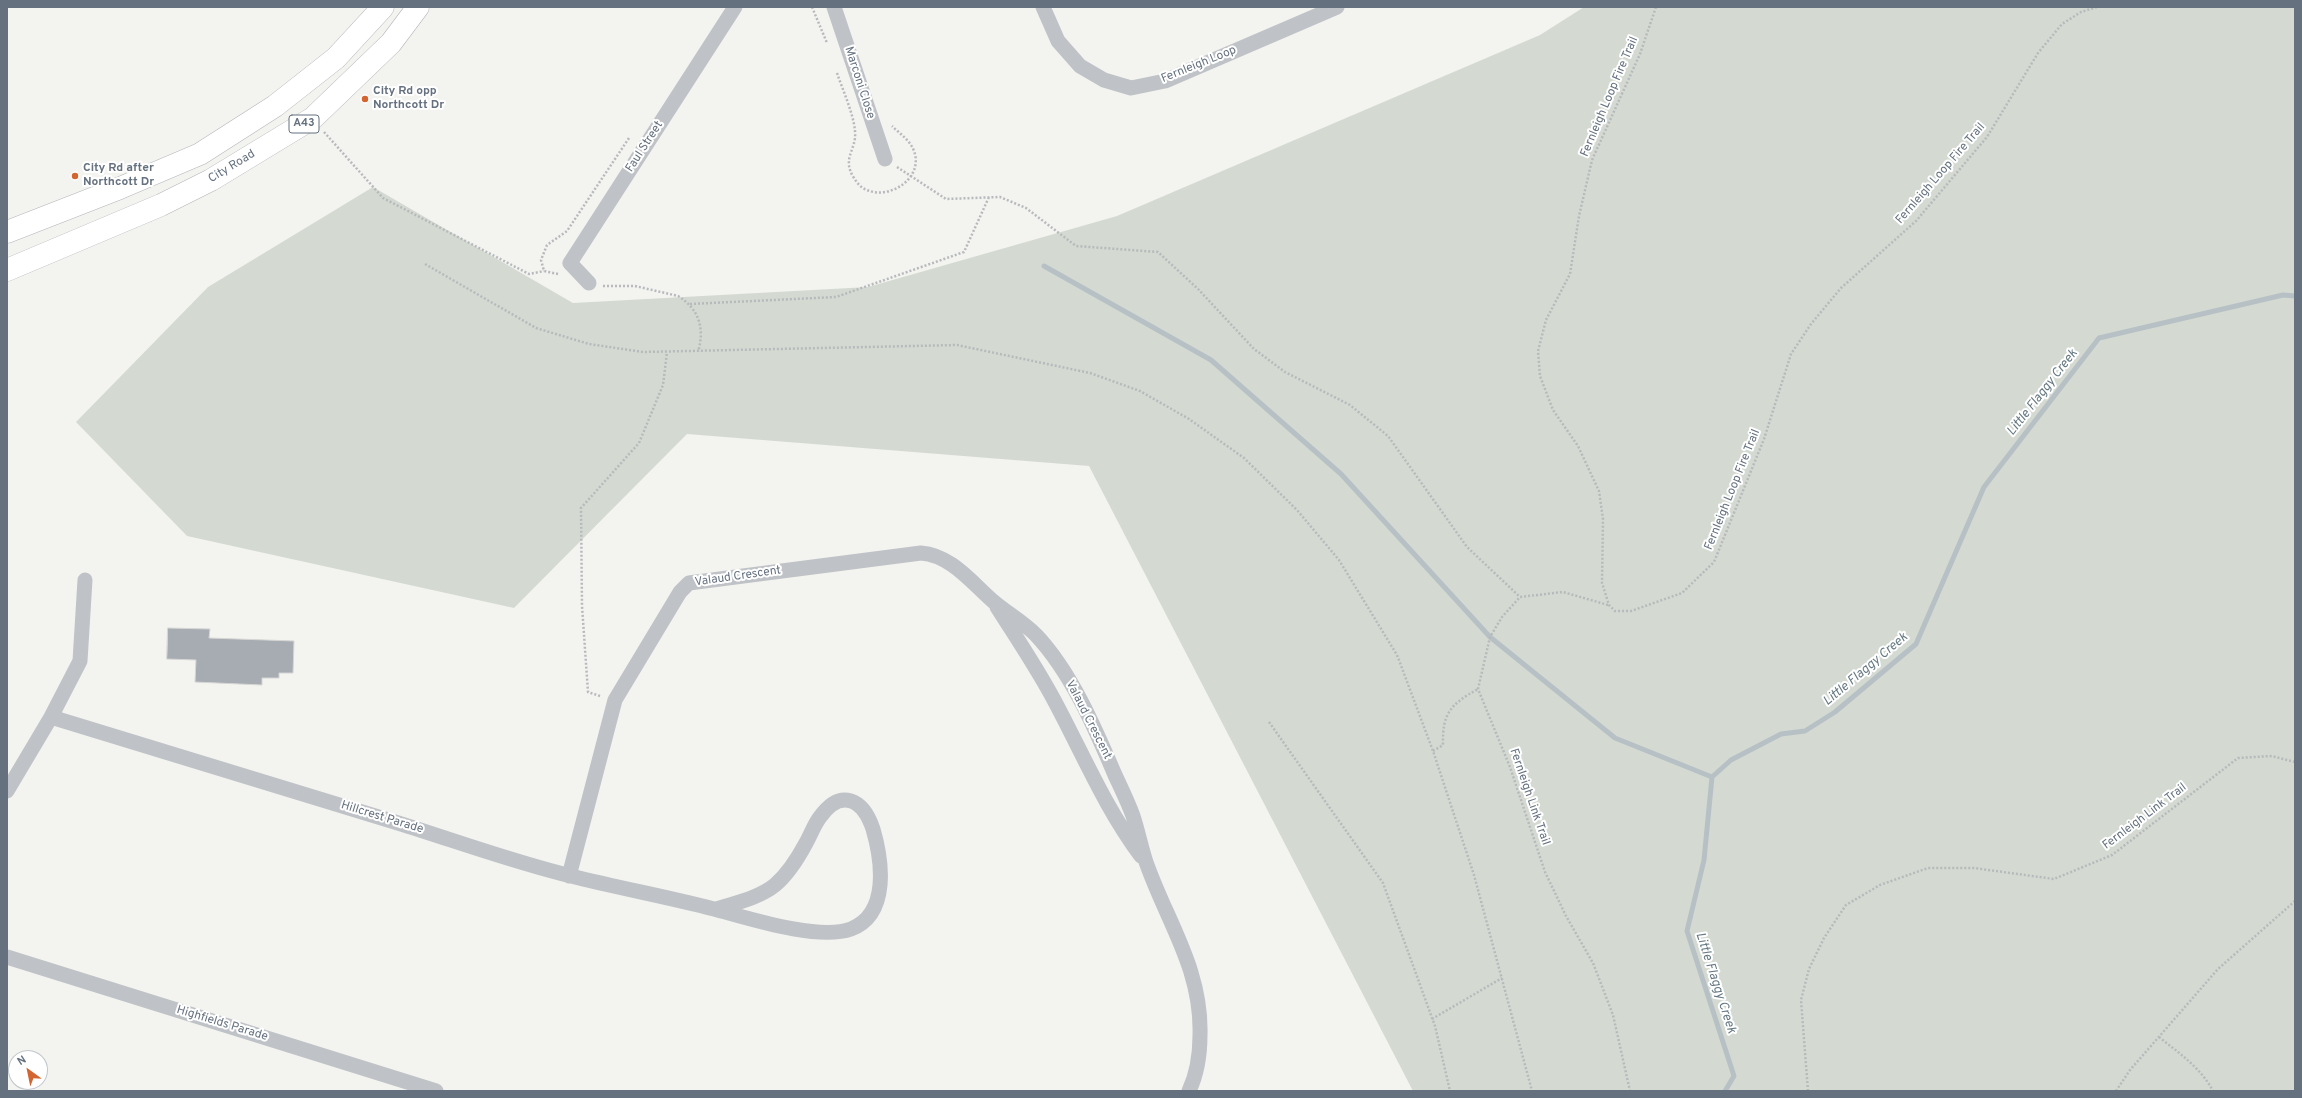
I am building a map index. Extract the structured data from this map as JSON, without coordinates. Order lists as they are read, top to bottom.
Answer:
{
  "streets": {
    "highway": ["A43", "City Road"],
    "street": [
      "Fernleigh Loop",
      "Marconi Close",
      "Faul Street",
      "Valaud Crescent",
      "Hillcrest Parade",
      "Highfields Parade"
    ],
    "path": ["Fernleigh Loop Fire Trail", "Fernleigh Link Trail"]
  },
  "crossings": [
    ["Valaud Crescent", "Hillcrest Parade"]
  ],
  "water": ["Little Flaggy Creek"],
  "places": ["City Rd opp Northcott Dr", "City Rd after Northcott Dr"],
  "north": "top left"
}
